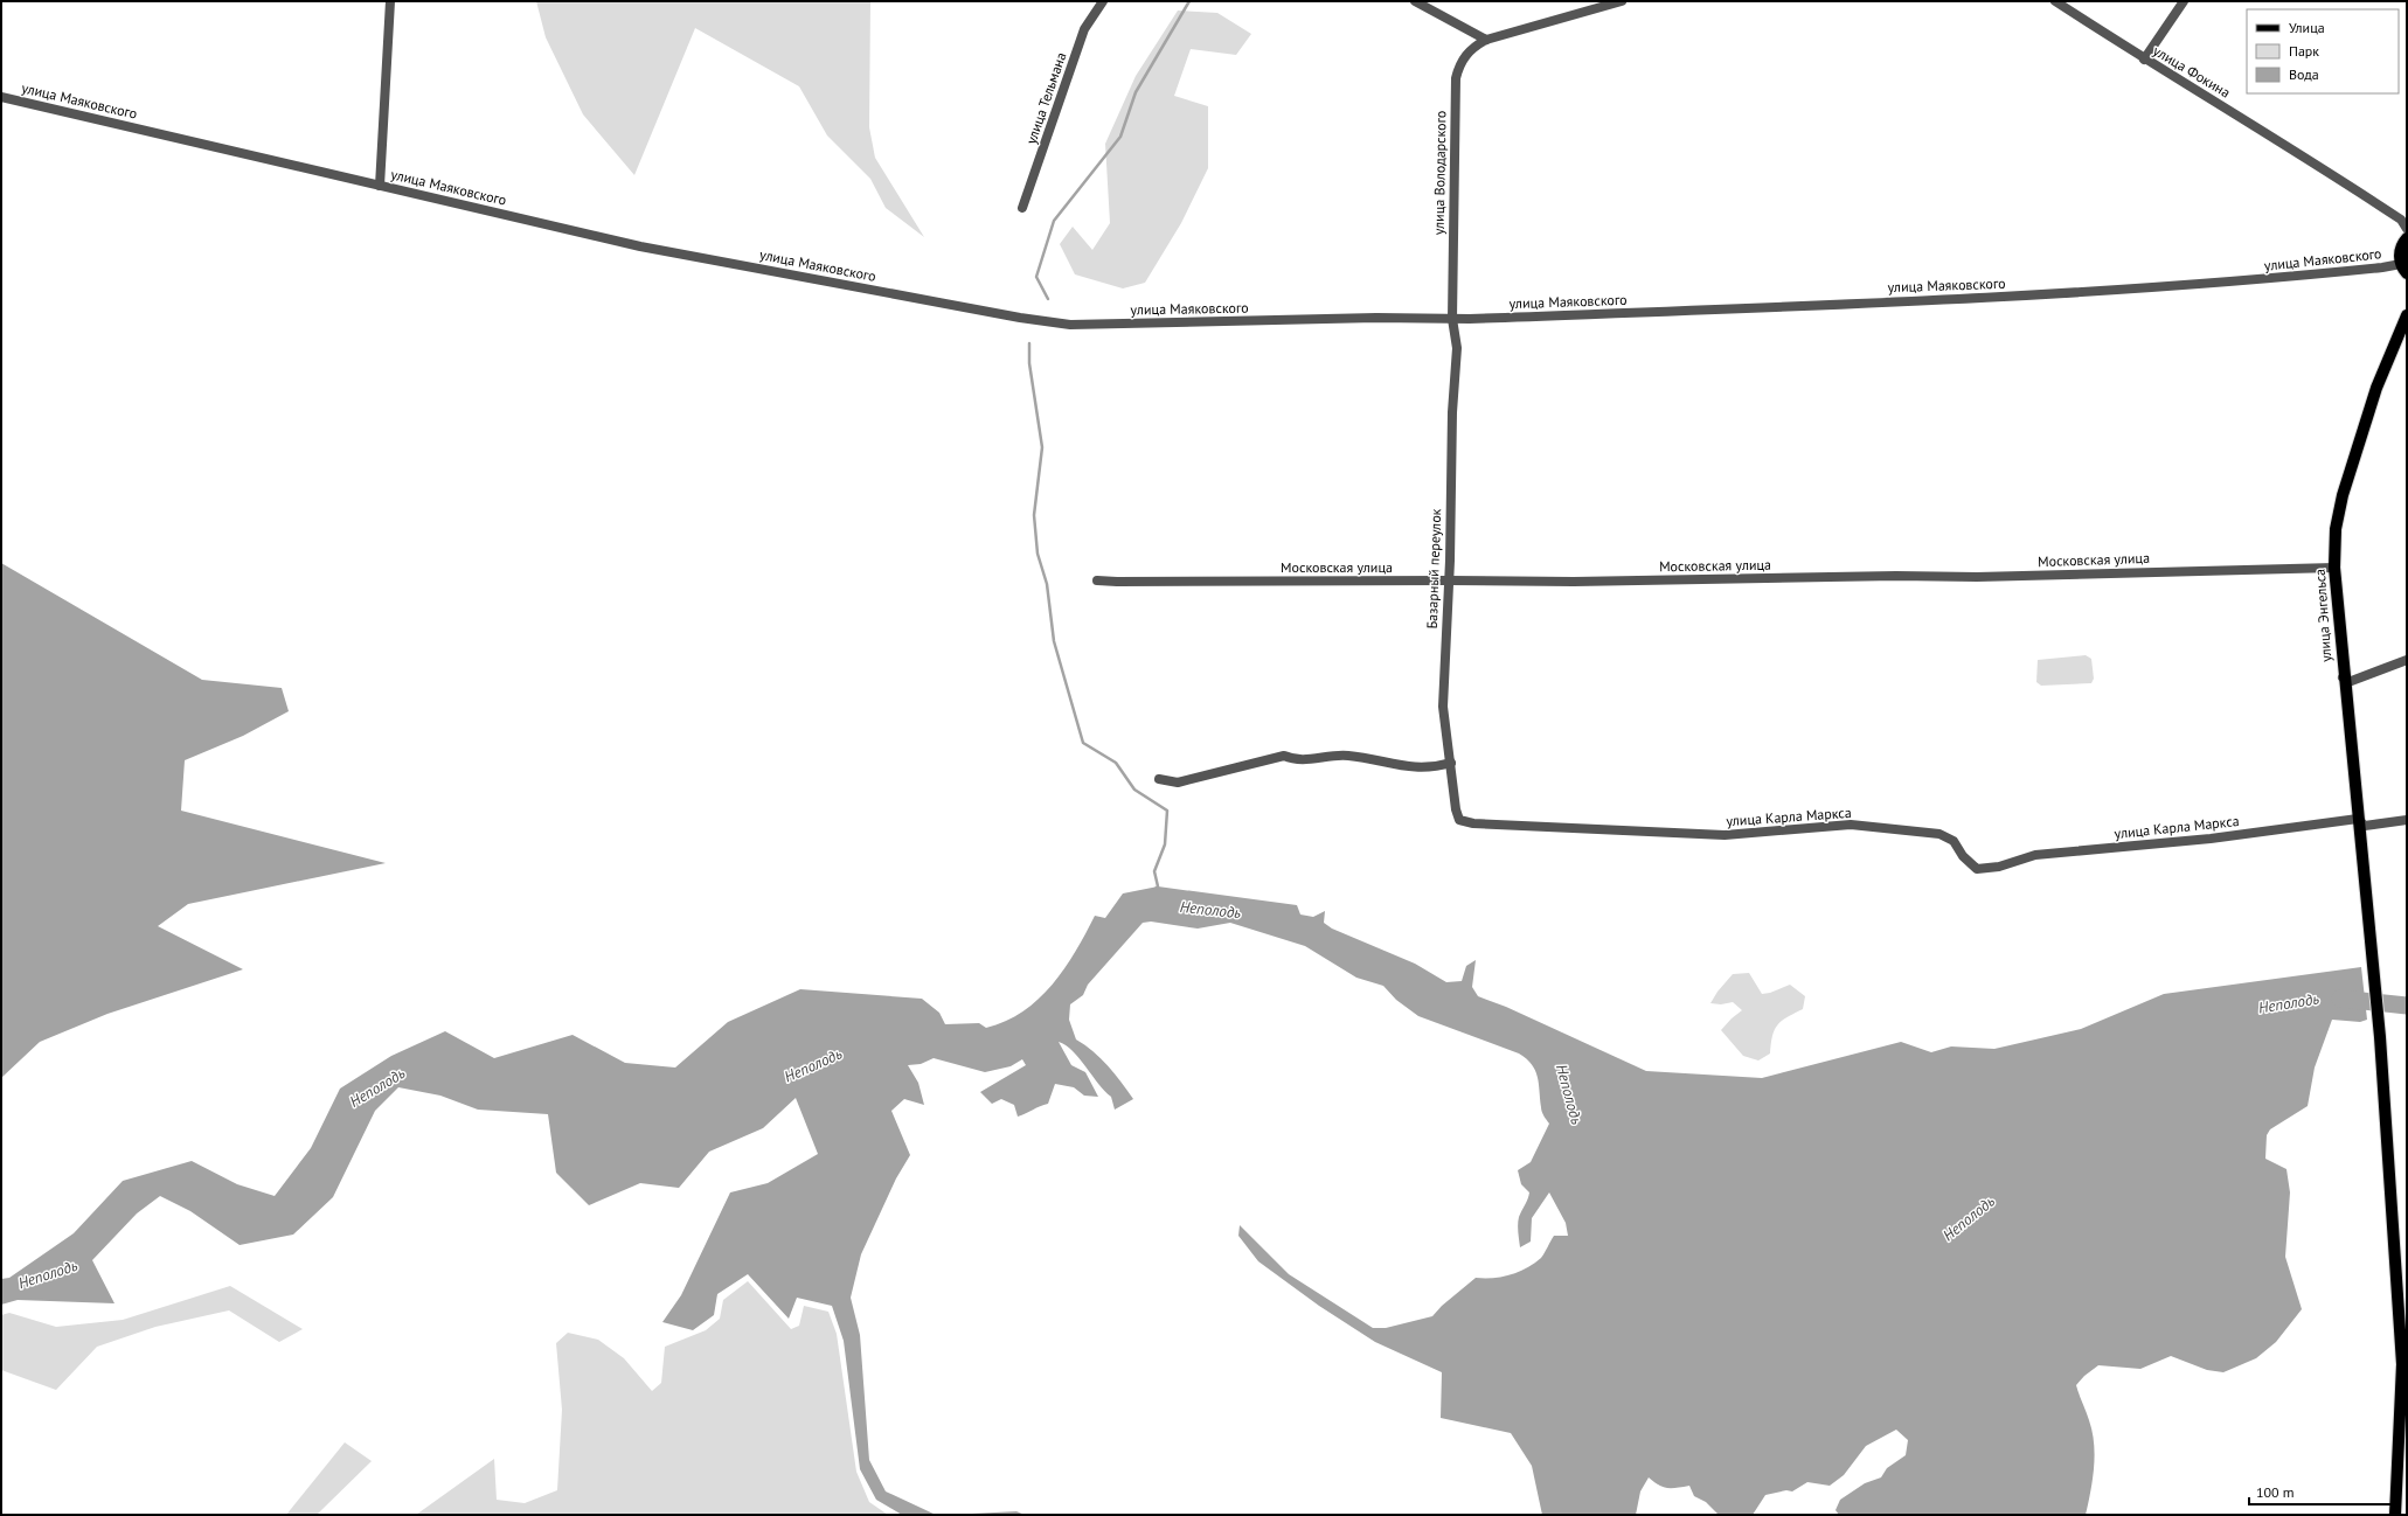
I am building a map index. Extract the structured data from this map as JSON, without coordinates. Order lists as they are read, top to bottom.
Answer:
{
  "streets": {
    "main road": ["улица Энгельса"],
    "street": [
      "улица Фокина",
      "улица Тельмана",
      "улица Маяковского",
      "улица Володарского",
      "Московская улица",
      "Базарный переулок",
      "улица Карла Маркса"
    ]
  },
  "crossings": [
    ["улица Маяковского", "улица Володарского"],
    ["улица Маяковского", "Базарный переулок"],
    ["улица Володарского", "Базарный переулок"],
    ["Московская улица", "Базарный переулок"],
    ["Московская улица", "улица Энгельса"],
    ["Базарный переулок", "улица Карла Маркса"],
    ["улица Энгельса", "улица Карла Маркса"]
  ],
  "water": ["Неполодь"],
  "legend": ["Улица", "Парк", "Вода"],
  "scale_bar": "100 m"
}
